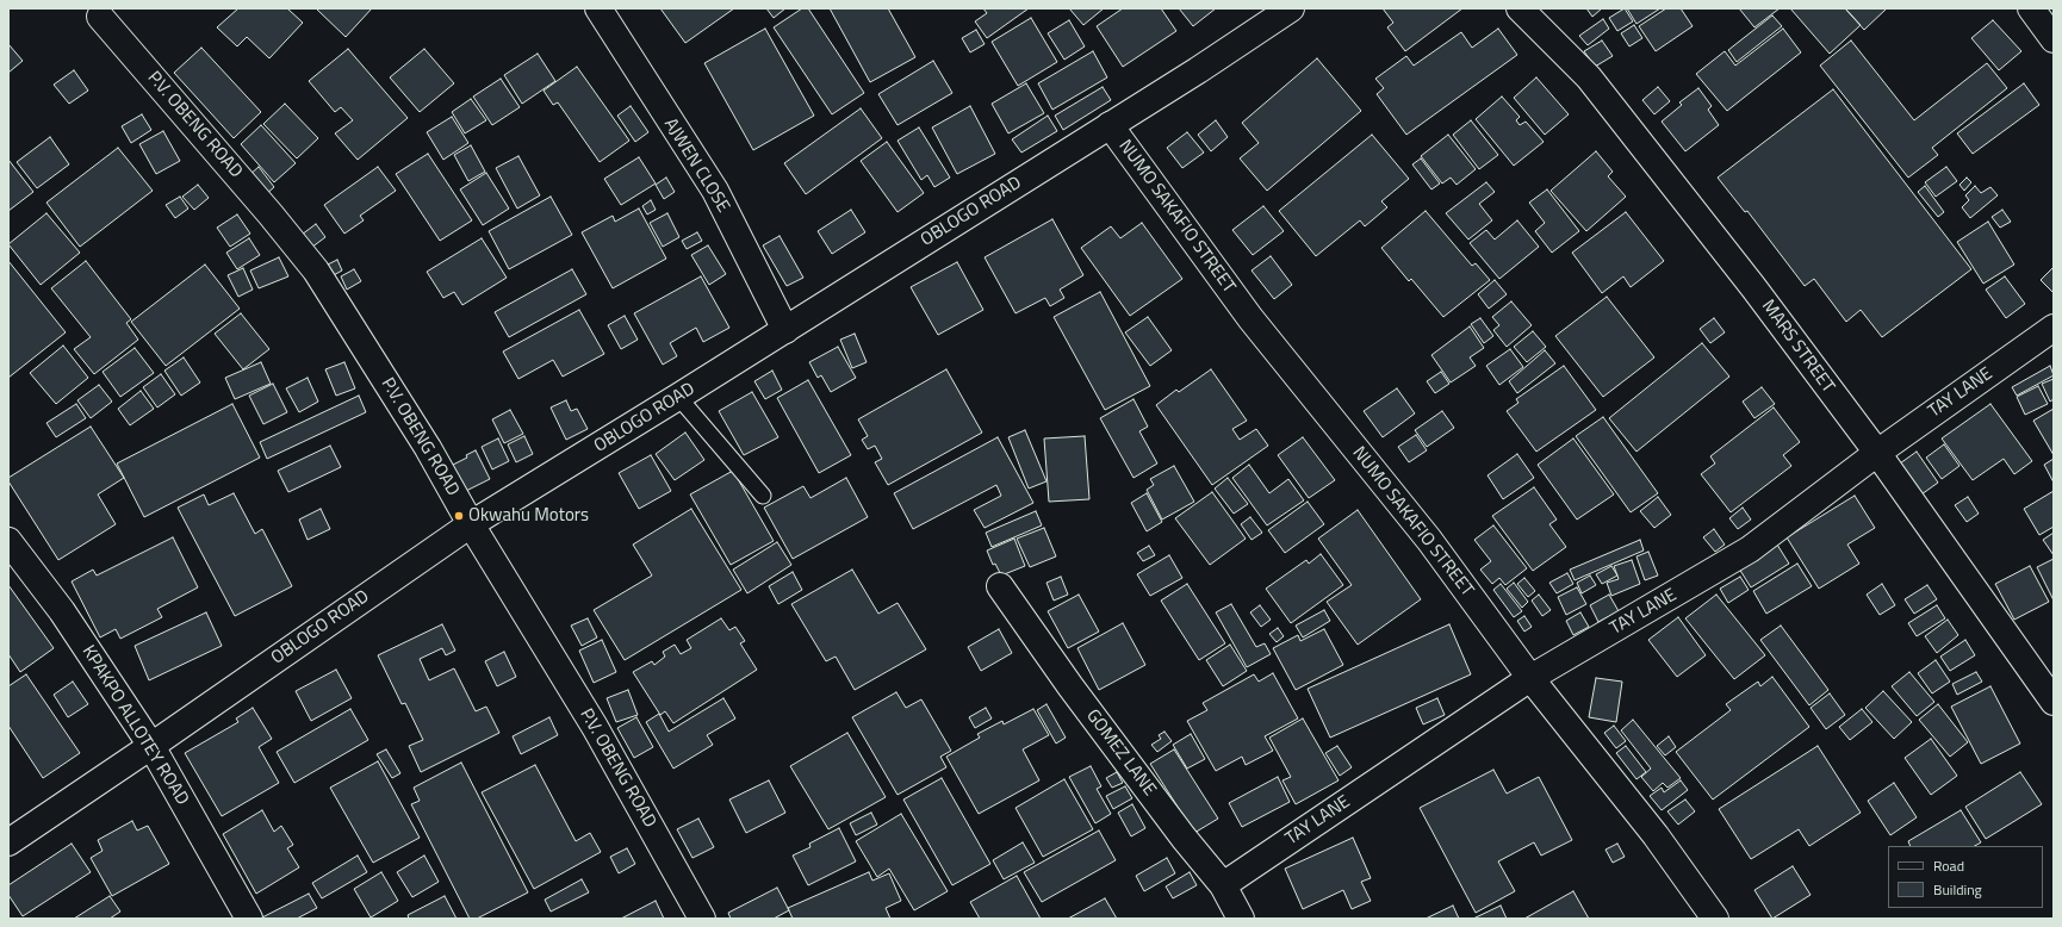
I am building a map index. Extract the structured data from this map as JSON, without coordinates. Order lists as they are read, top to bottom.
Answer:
{
  "streets": {
    "street": [
      "P.V. OBENG ROAD",
      "AJWEN CLOSE",
      "OBLOGO ROAD",
      "NUMO SAKAFIO STREET",
      "MARS STREET",
      "TAY LANE",
      "KPAKPO ALLOTEY ROAD",
      "GOMEZ LANE"
    ]
  },
  "crossings": [
    ["P.V. OBENG ROAD", "OBLOGO ROAD"],
    ["AJWEN CLOSE", "OBLOGO ROAD"],
    ["OBLOGO ROAD", "NUMO SAKAFIO STREET"],
    ["OBLOGO ROAD", "KPAKPO ALLOTEY ROAD"],
    ["NUMO SAKAFIO STREET", "TAY LANE"],
    ["MARS STREET", "TAY LANE"],
    ["TAY LANE", "GOMEZ LANE"]
  ],
  "places": ["Okwahu Motors"],
  "legend": ["Road", "Building"]
}
